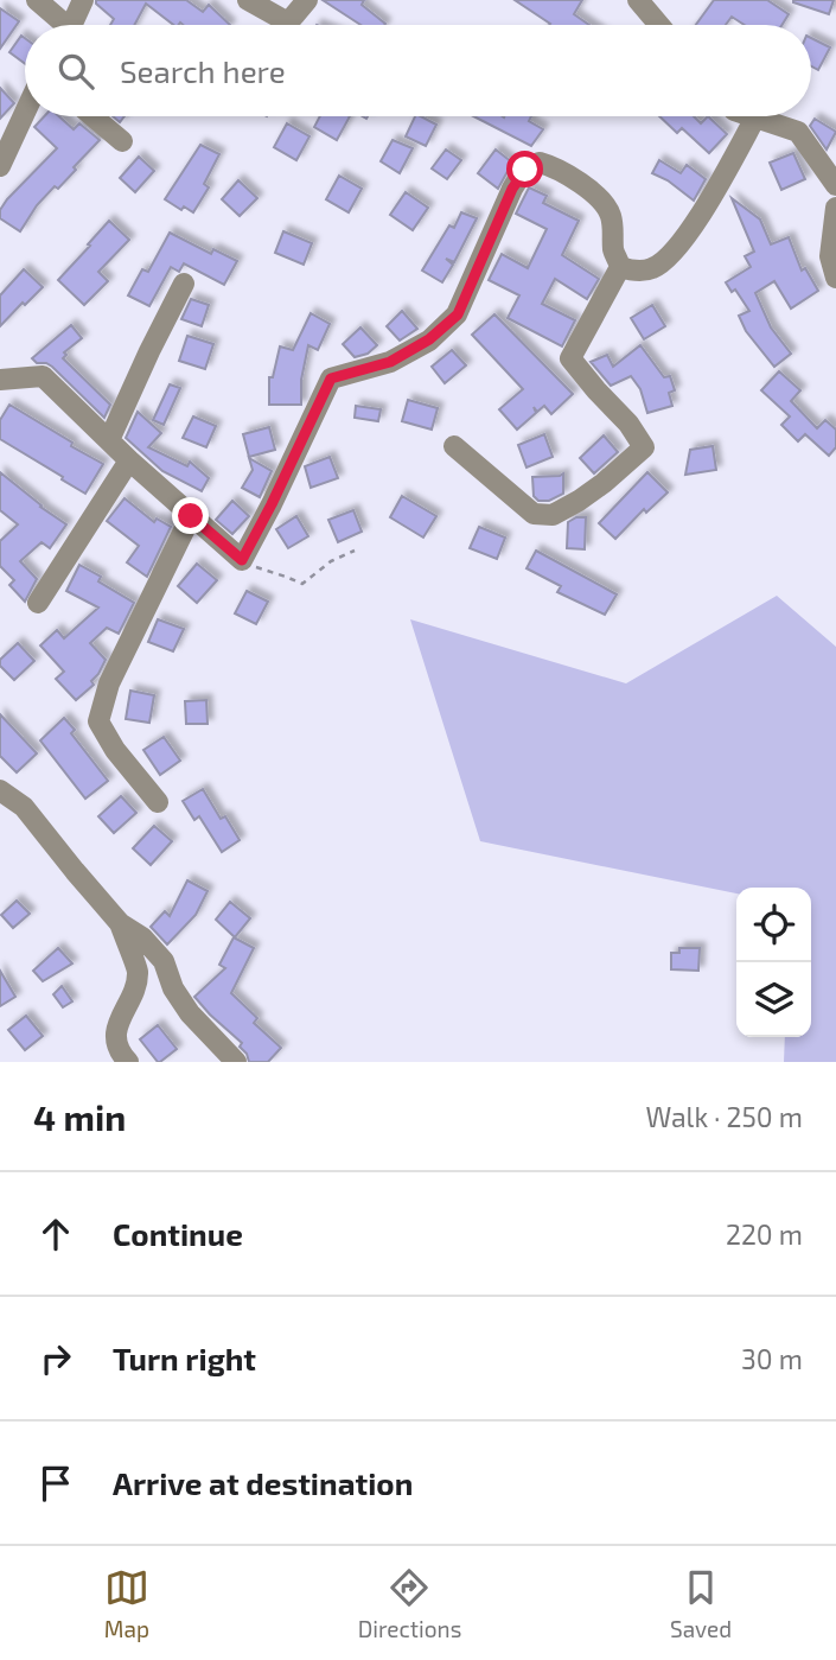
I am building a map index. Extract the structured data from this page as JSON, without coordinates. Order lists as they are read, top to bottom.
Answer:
{
  "page": {
    "search": "Search here",
    "heading": ["4 min", "Walk · 250 m"],
    "list": [
      ["Continue", "220 m"],
      ["Turn right", "30 m"],
      "Arrive at destination"
    ],
    "nav": ["Map", "Directions", "Saved"]
  }
}
